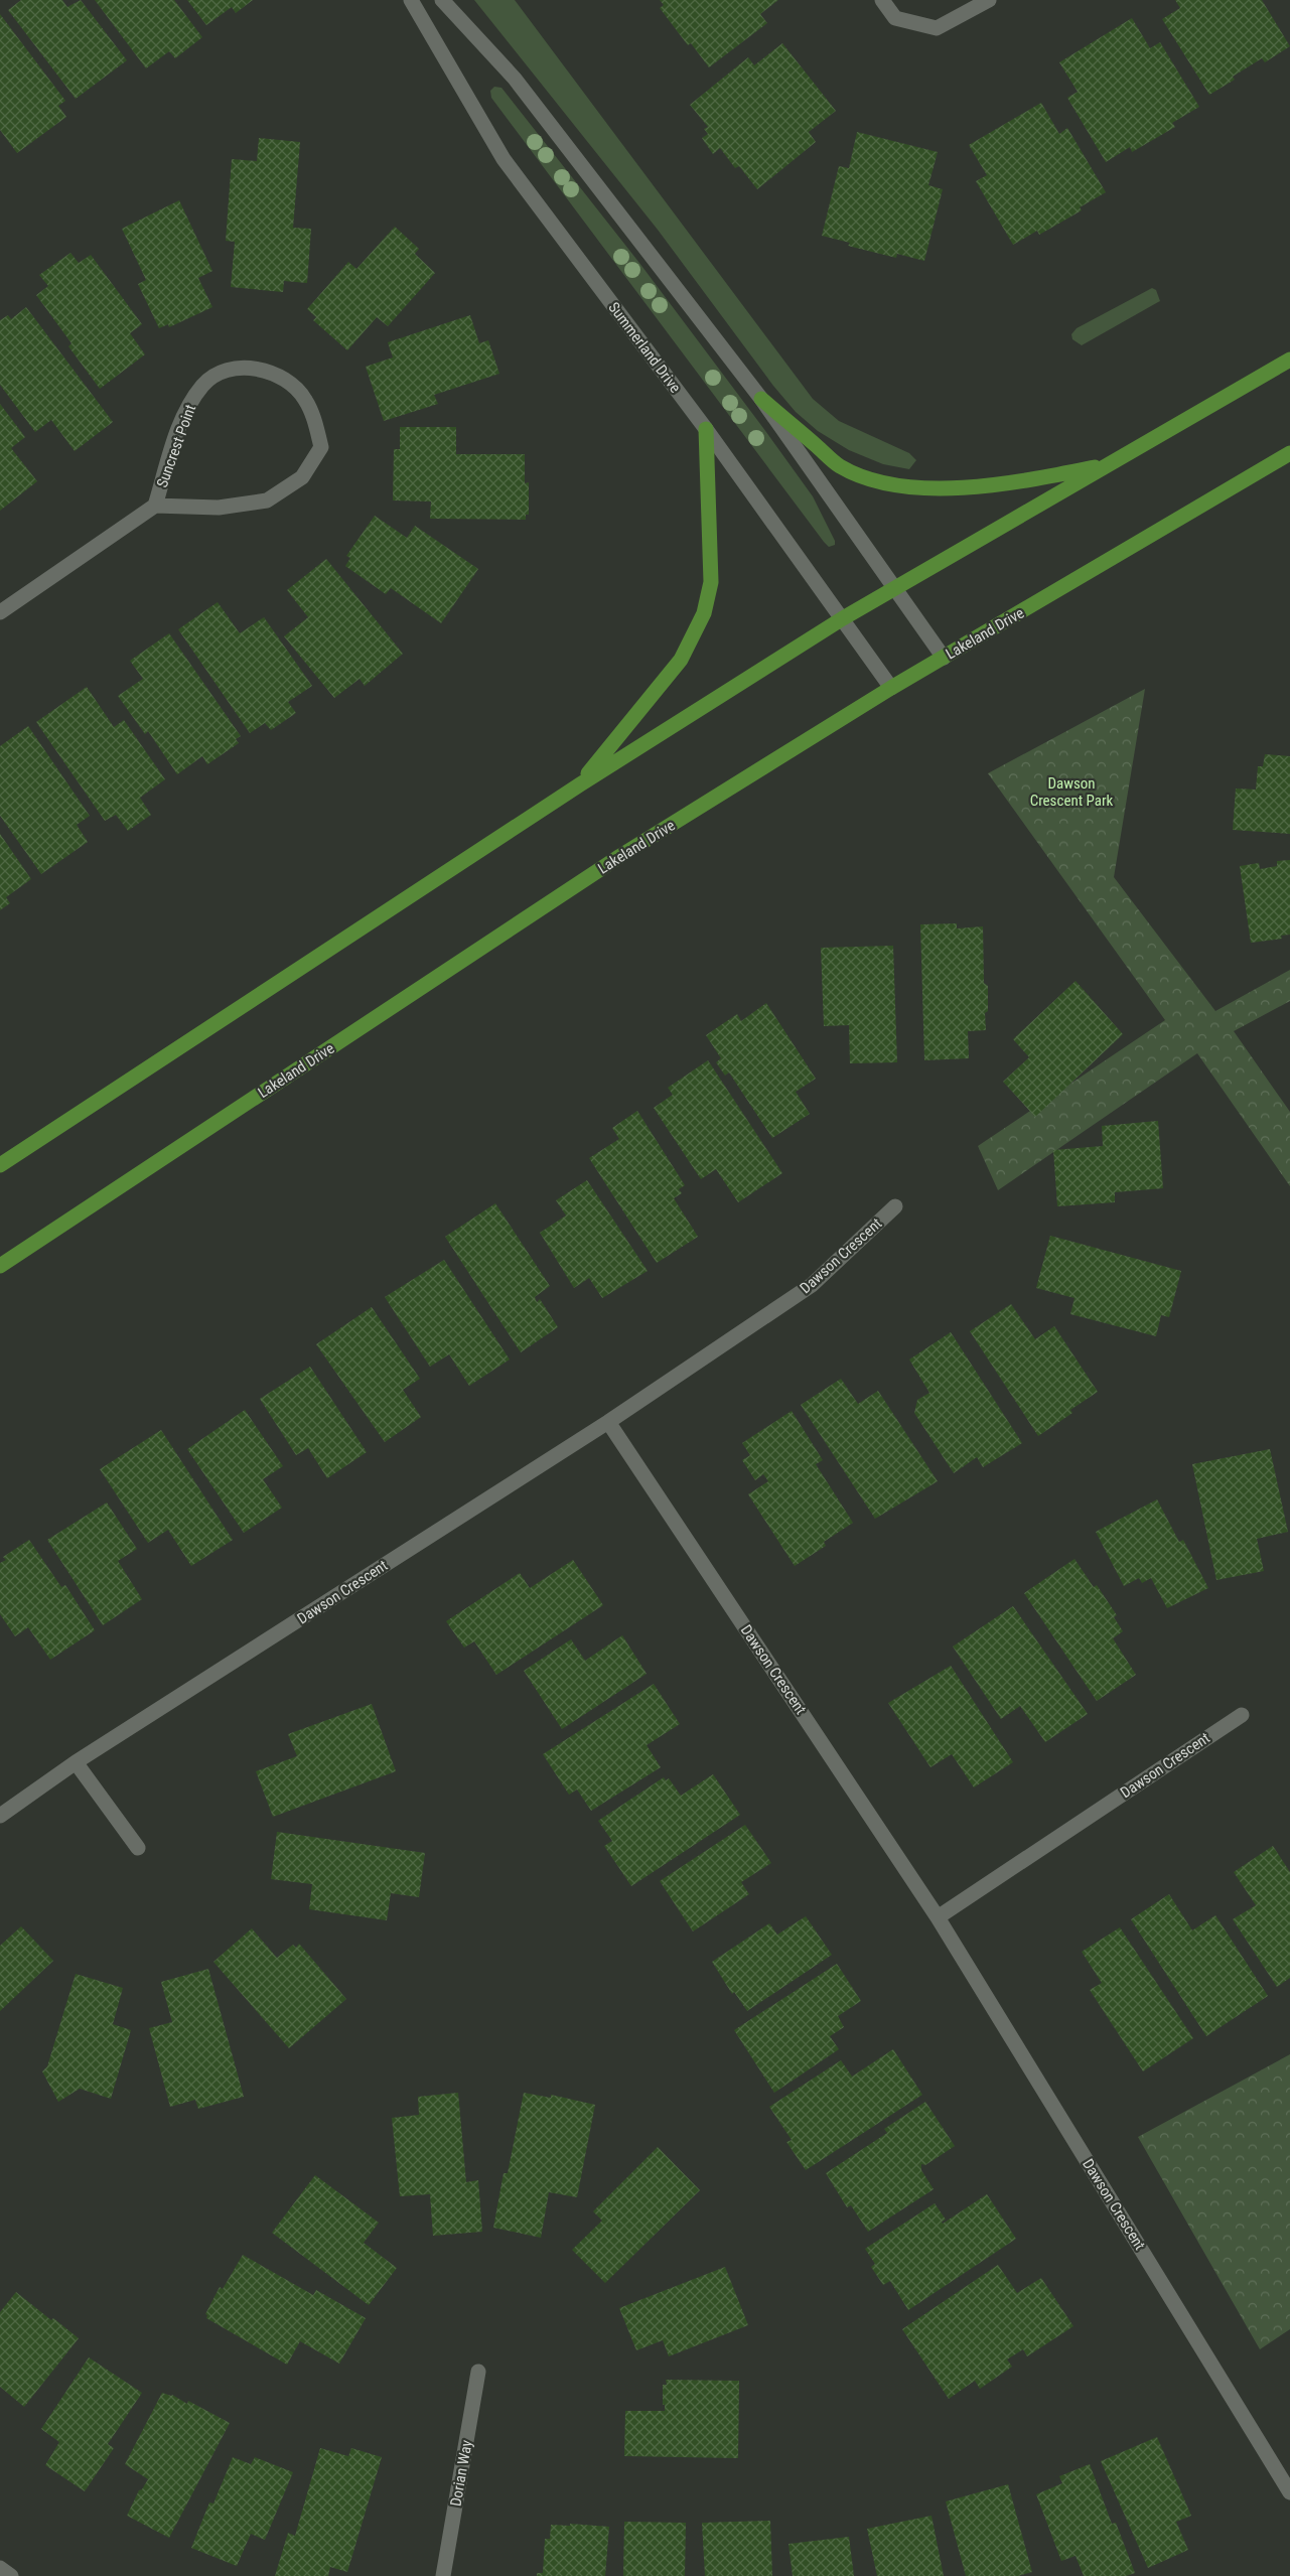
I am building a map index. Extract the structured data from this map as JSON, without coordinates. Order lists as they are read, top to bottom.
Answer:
{
  "streets": {
    "main road": ["Lakeland Drive"],
    "street": [
      "Summerland Drive",
      "Suncrest Point",
      "Dawson Crescent",
      "Dorian Way"
    ]
  },
  "crossings": [
    ["Summerland Drive", "Lakeland Drive"]
  ],
  "parks": ["Dawson Crescent Park"]
}
